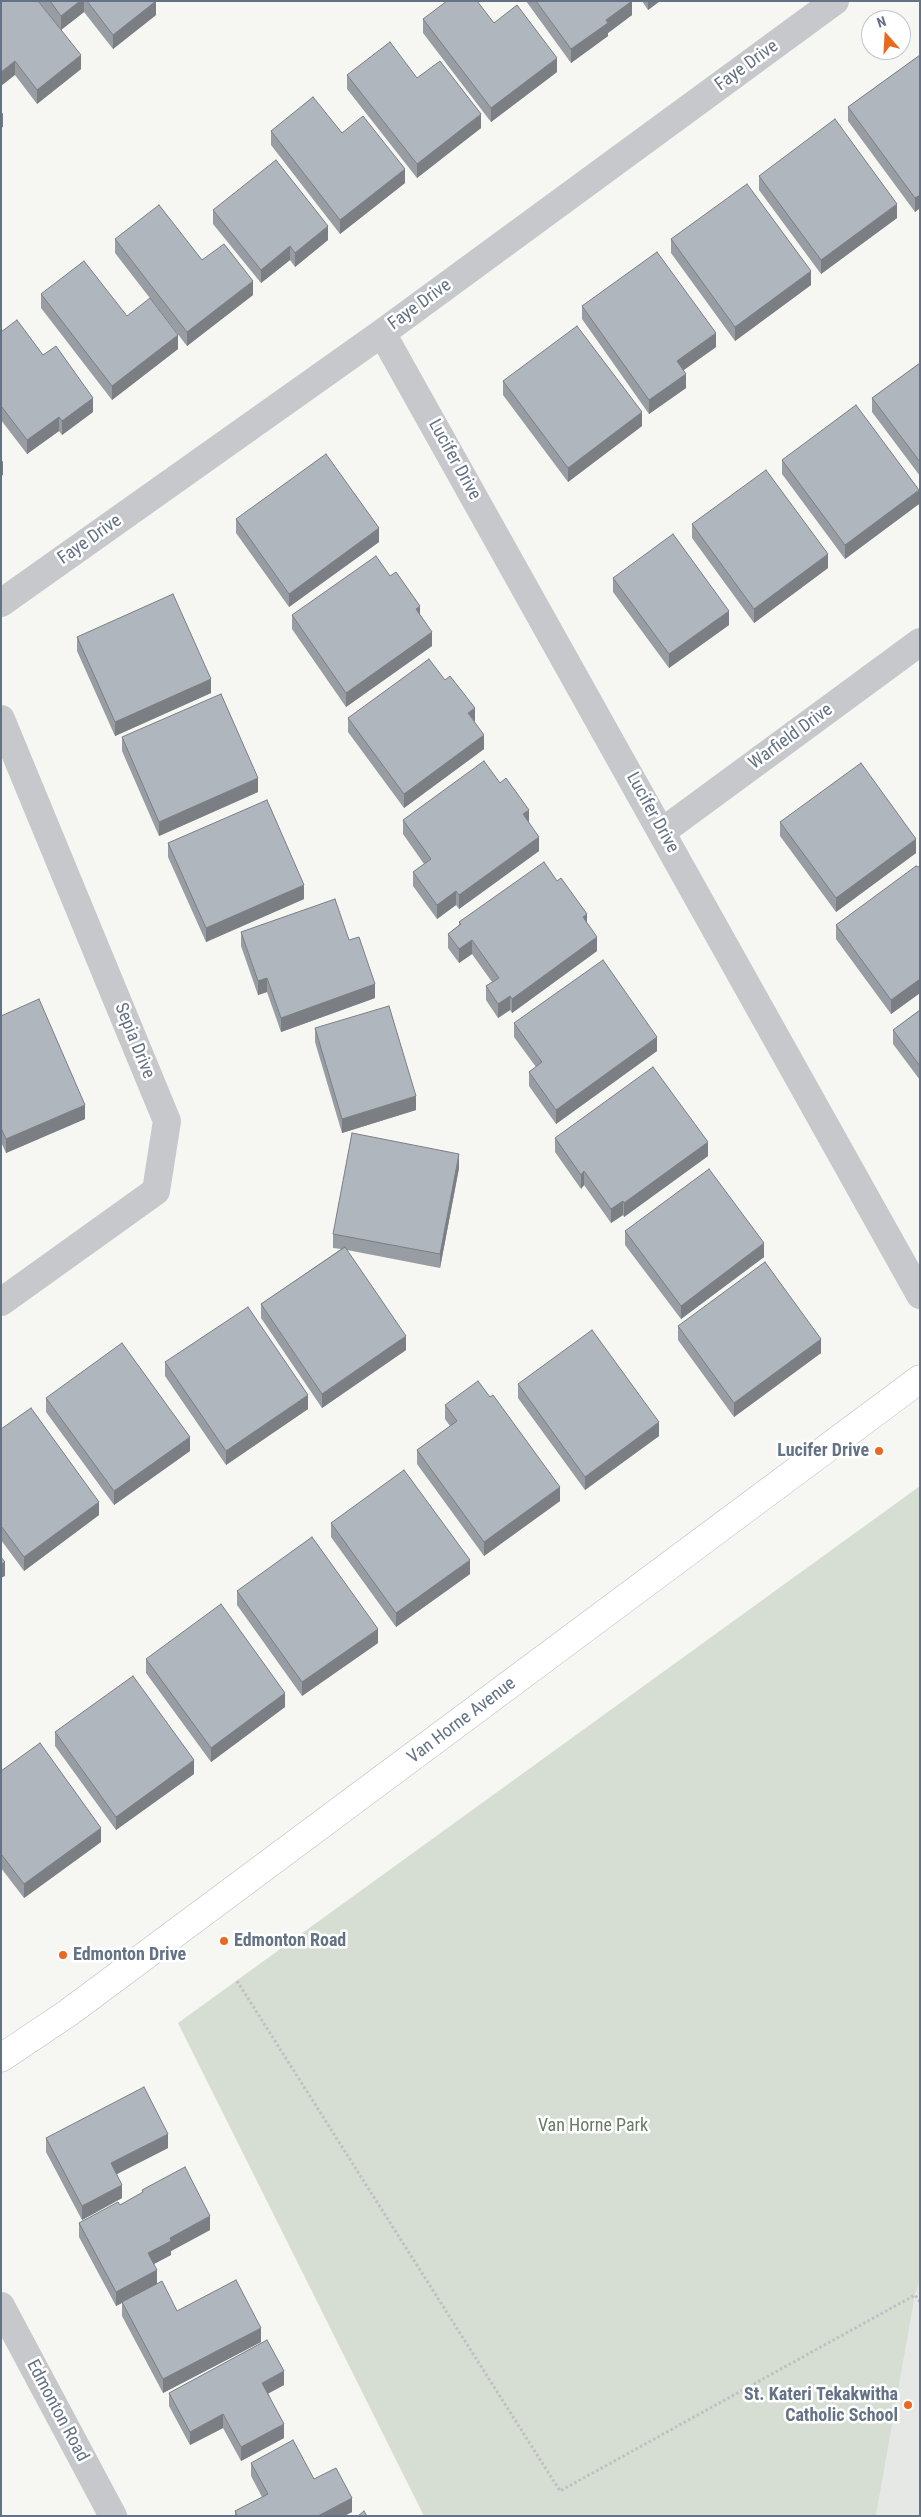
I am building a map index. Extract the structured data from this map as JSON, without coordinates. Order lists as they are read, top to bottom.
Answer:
{
  "streets": {
    "street": [
      "Faye Drive",
      "Lucifer Drive",
      "Warfield Drive",
      "Sepia Drive",
      "Van Horne Avenue",
      "Edmonton Road"
    ]
  },
  "crossings": [
    ["Faye Drive", "Lucifer Drive"],
    ["Lucifer Drive", "Warfield Drive"]
  ],
  "parks": ["Van Horne Park"],
  "places": [
    "Lucifer Drive",
    "Edmonton Road",
    "Edmonton Drive",
    "St. Kateri Tekakwitha Catholic School"
  ],
  "north": "top"
}
